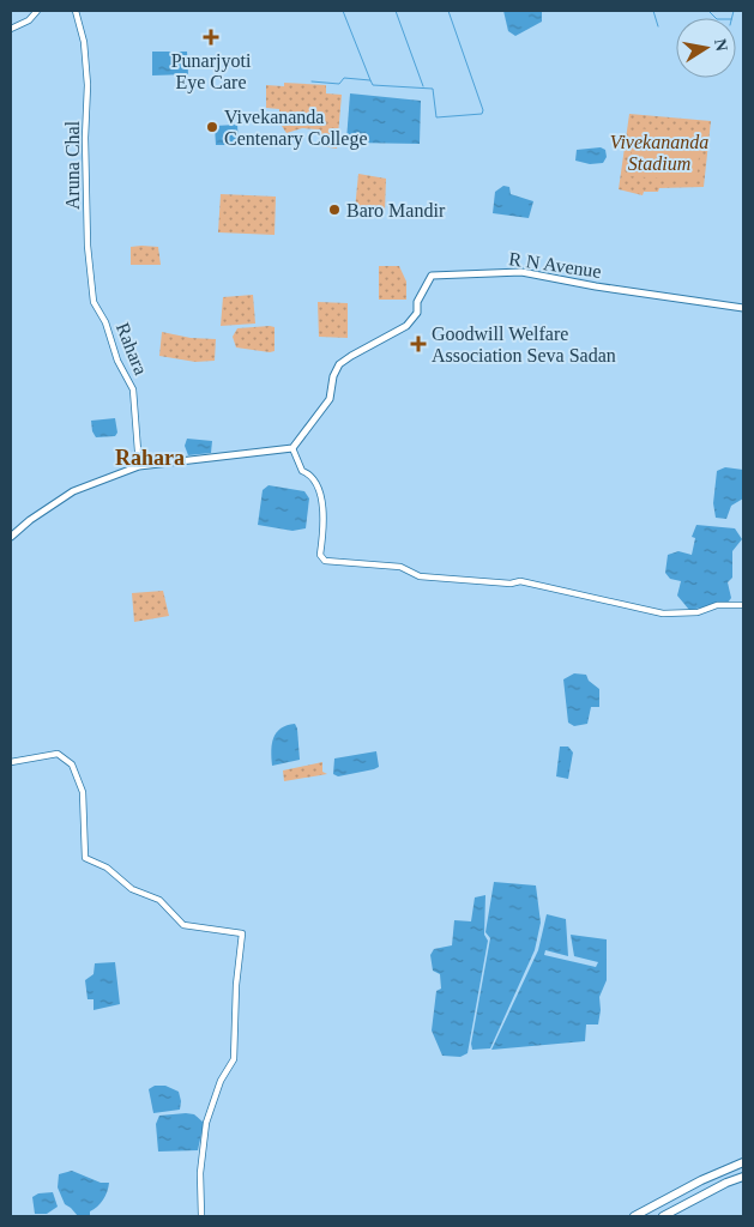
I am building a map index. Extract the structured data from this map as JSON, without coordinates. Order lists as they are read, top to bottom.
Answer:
{
  "streets": {
    "main road": ["R N Avenue"],
    "street": ["Aruna Chal", "Rahara"]
  },
  "crossings": [
    ["Aruna Chal", "Rahara"]
  ],
  "districts": ["Rahara"],
  "parks": ["Vivekananda Stadium"],
  "places": {
    "health": ["Punarjyoti Eye Care", "Goodwill Welfare Association Seva Sadan"],
    "other": ["Vivekananda Centenary College", "Baro Mandir"]
  },
  "north": "right"
}
